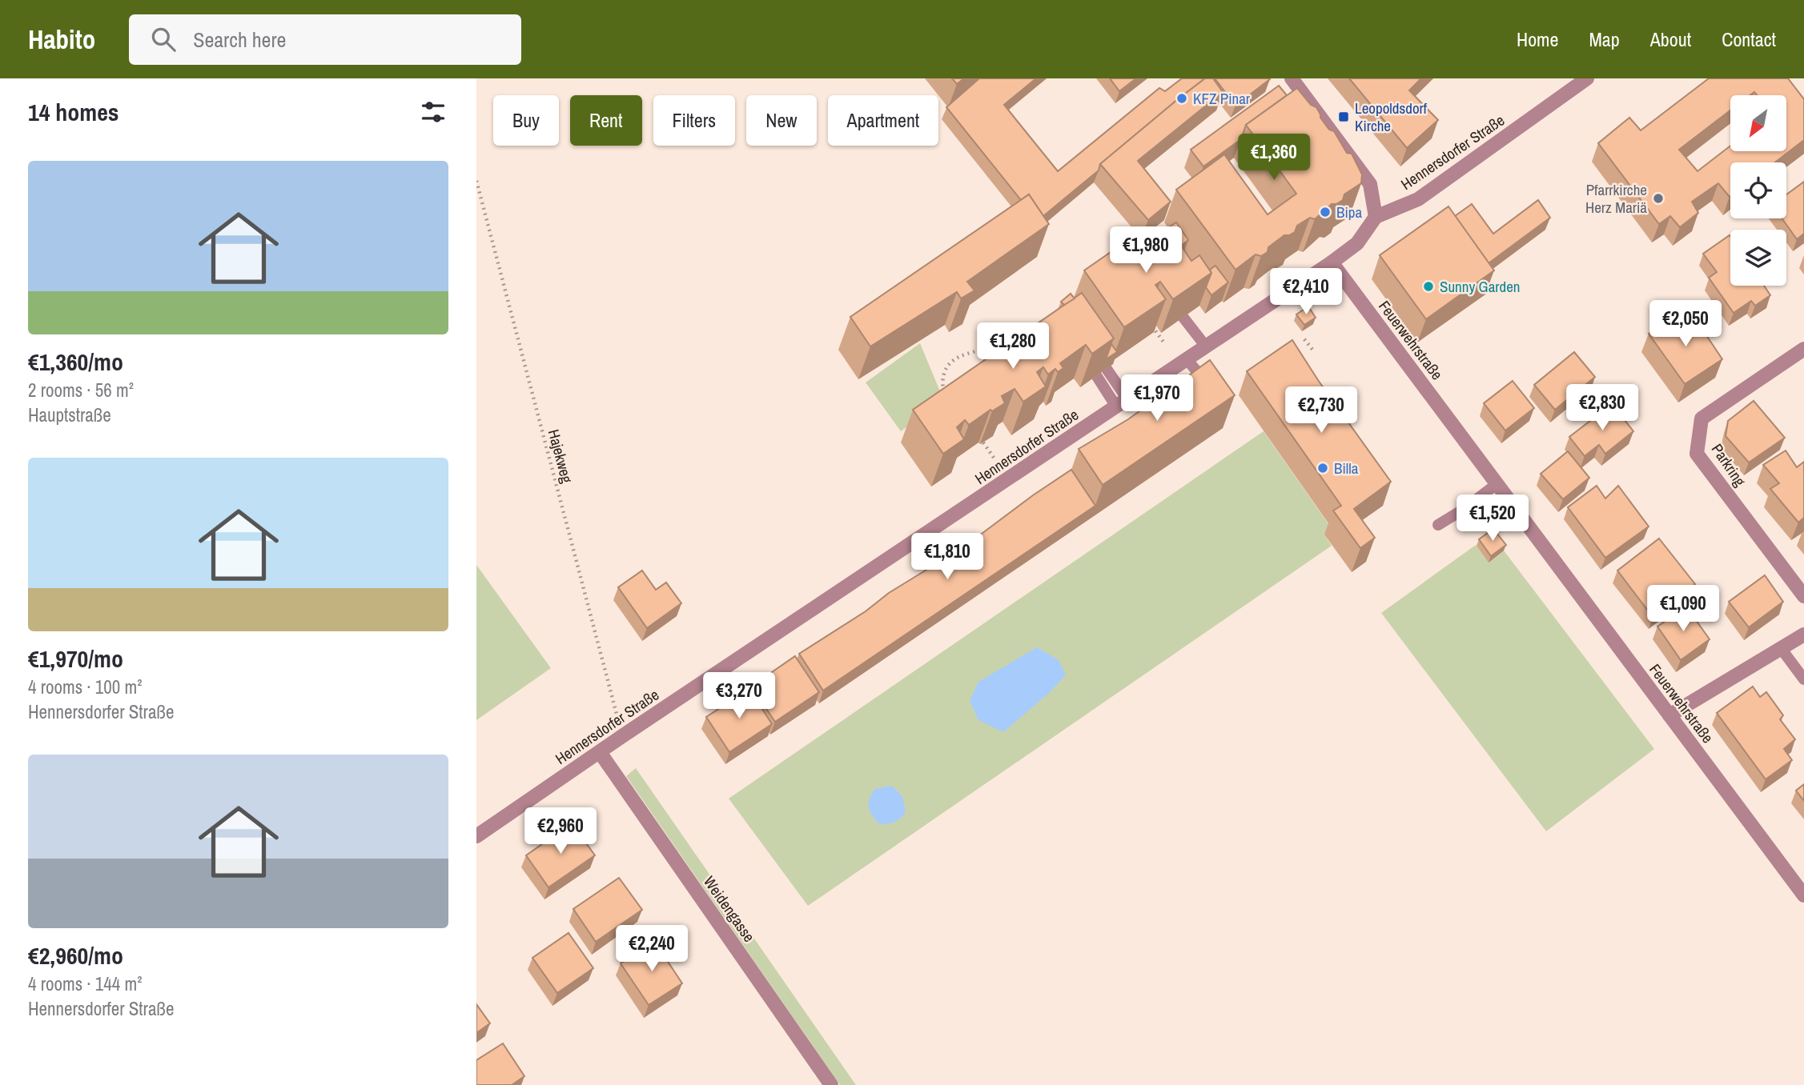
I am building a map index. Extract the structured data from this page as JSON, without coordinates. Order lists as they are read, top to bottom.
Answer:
{
  "streets": {
    "street": [
      "Hennersdorfer Straße",
      "Feuerwehrstraße",
      "Parkring",
      "Weidengasse"
    ],
    "path": ["Hajekweg"]
  },
  "crossings": [
    ["Hennersdorfer Straße", "Feuerwehrstraße"],
    ["Hennersdorfer Straße", "Hajekweg"],
    ["Hennersdorfer Straße", "Weidengasse"]
  ],
  "places": {
    "other": [
      "KFZ Pinar",
      "Pfarrkirche Herz Mariä",
      "Bipa",
      "Sunny Garden",
      "Billa"
    ],
    "transit": ["Leopoldsdorf Kirche"]
  },
  "north": "bottom left",
  "page": {
    "header": "Habito",
    "search": "Search here",
    "nav": [
      "Home",
      "Map",
      "About",
      "Contact"
    ],
    "heading": "14 homes",
    "chip": [
      "Buy",
      "Rent",
      "Filters",
      "New",
      "Apartment"
    ],
    "price": [
      "€1,360",
      "€1,980",
      "€2,410",
      "€2,050",
      "€1,280",
      "€1,970",
      "€2,830",
      "€2,730",
      "€1,520",
      "€1,810",
      "€1,090",
      "€3,270",
      "€2,960",
      "€2,240"
    ],
    "list": [
      {
        "name": "€1,360/mo",
        "note": "2 rooms · 56 m² · Hauptstraße"
      },
      {
        "name": "€1,970/mo",
        "note": "4 rooms · 100 m² · Hennersdorfer Straße"
      },
      {
        "name": "€2,960/mo",
        "note": "4 rooms · 144 m² · Hennersdorfer Straße"
      }
    ]
  }
}
